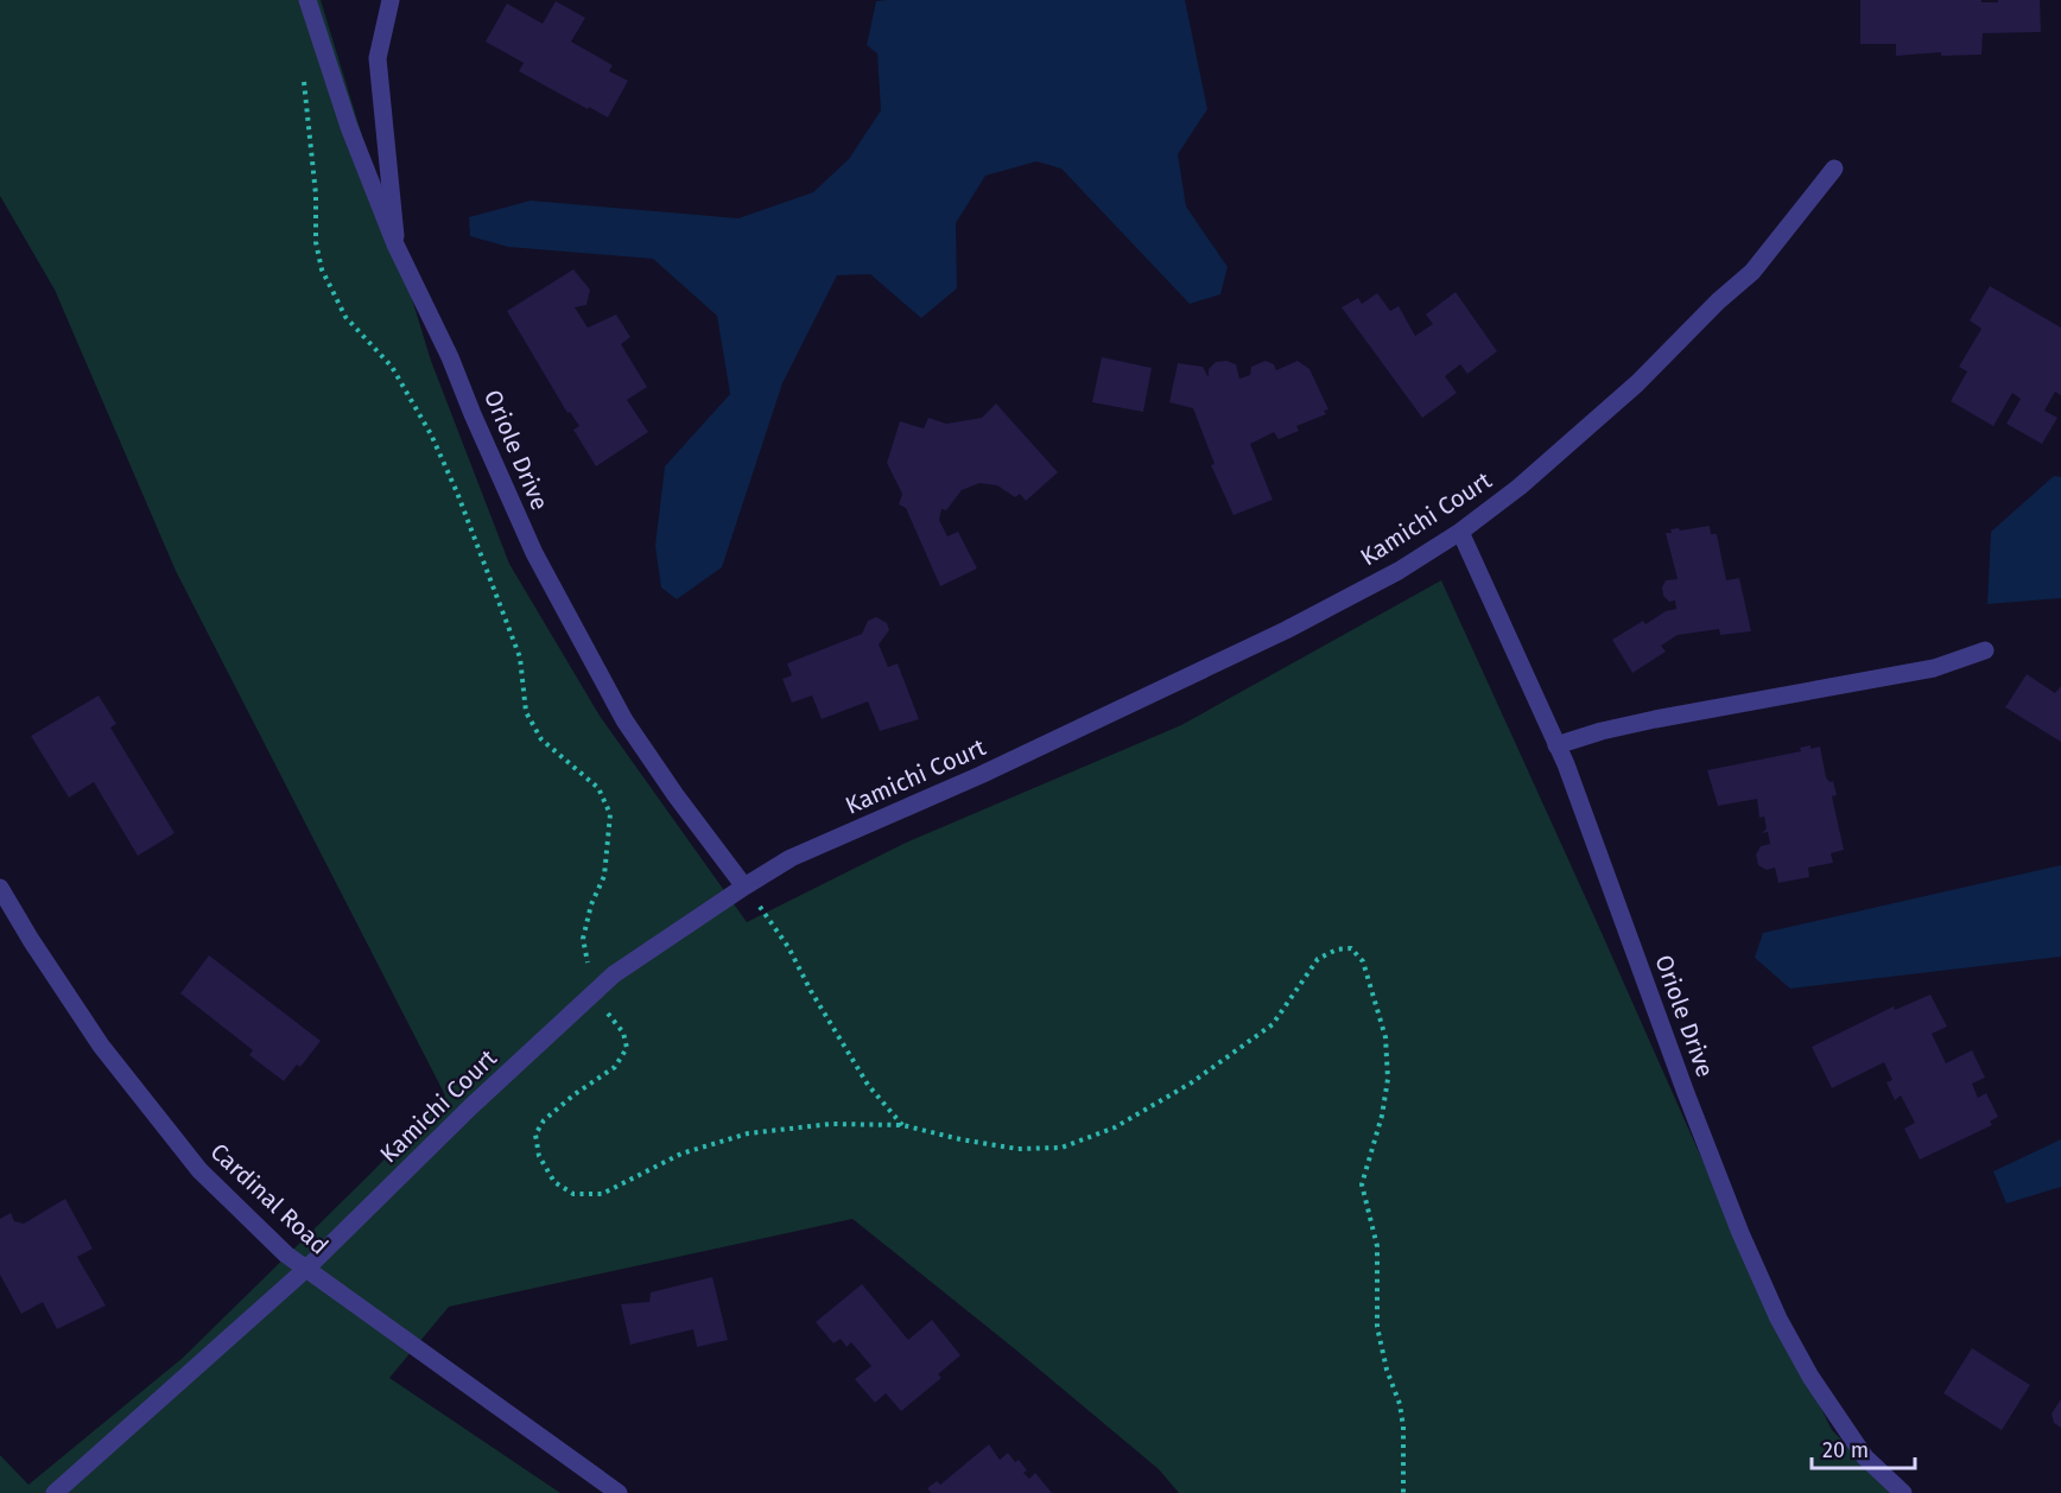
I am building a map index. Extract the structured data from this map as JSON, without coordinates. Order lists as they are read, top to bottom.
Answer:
{
  "streets": {
    "street": ["Oriole Drive", "Kamichi Court", "Cardinal Road"]
  },
  "crossings": [
    ["Oriole Drive", "Kamichi Court"],
    ["Kamichi Court", "Cardinal Road"]
  ],
  "scale_bar": "20 m"
}
